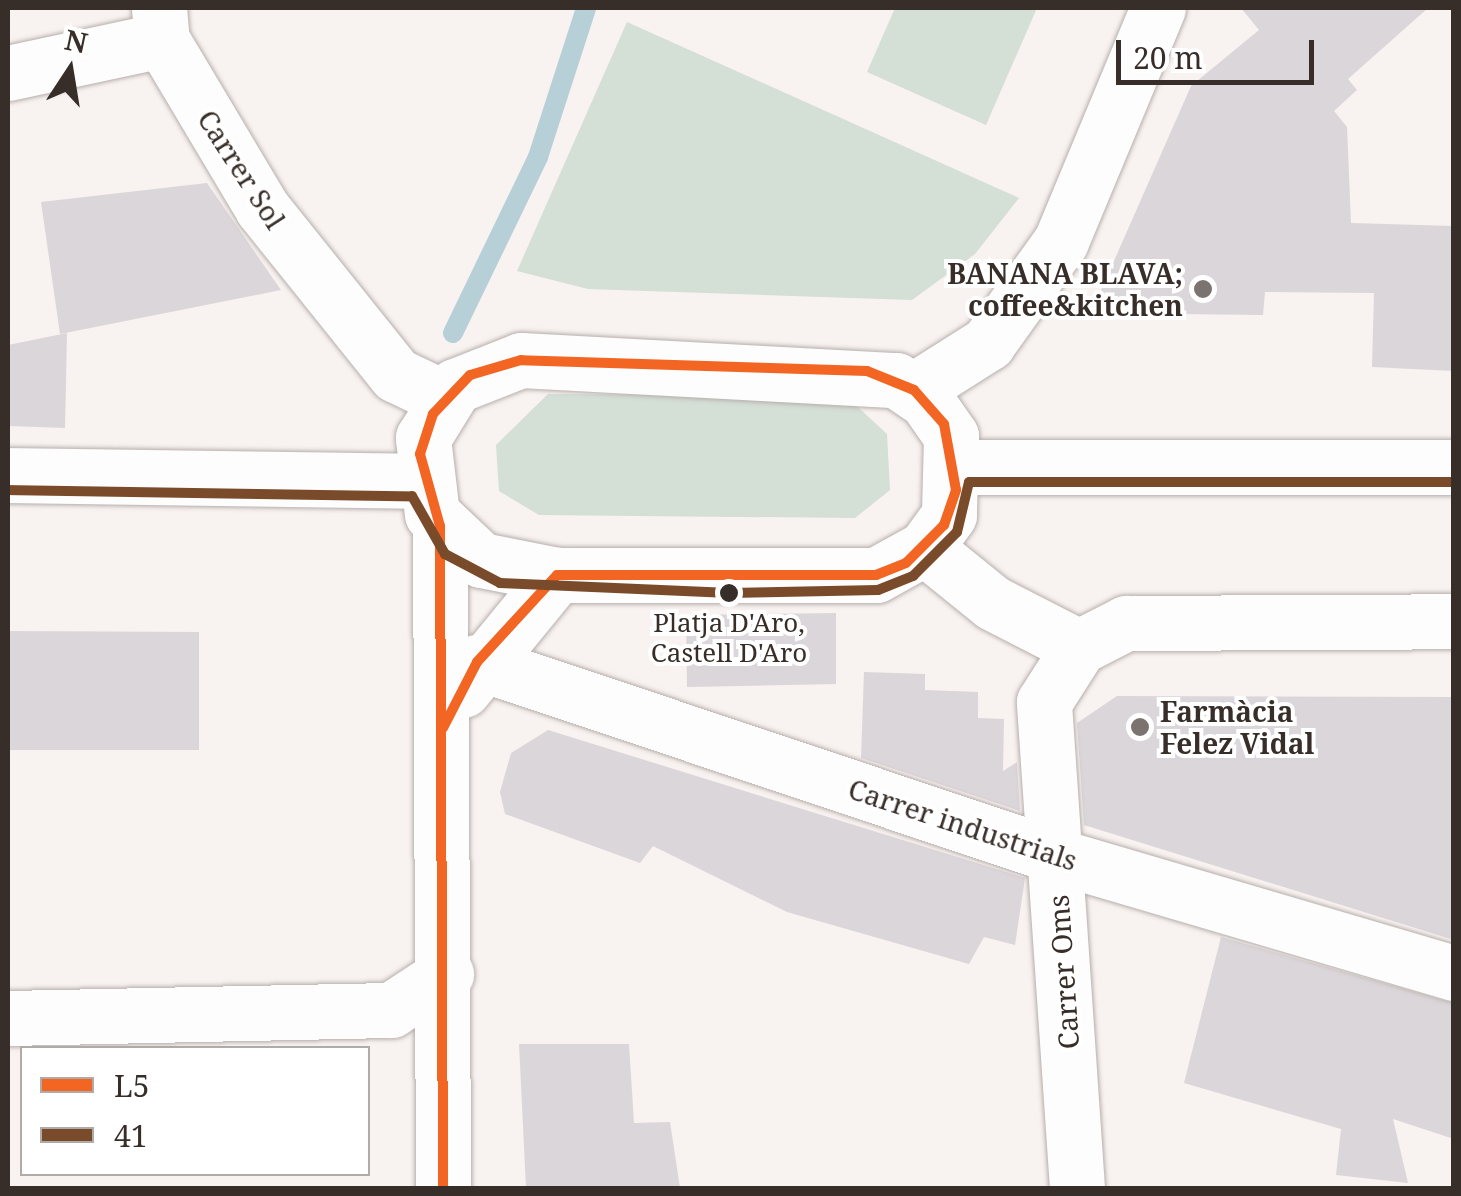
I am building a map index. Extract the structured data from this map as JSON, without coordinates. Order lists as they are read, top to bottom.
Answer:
{
  "streets": {
    "street": ["Carrer Sol", "Carrer industrials", "Carrer Oms"]
  },
  "crossings": [
    ["Carrer industrials", "Carrer Oms"]
  ],
  "places": ["BANANA BLAVA; coffee&kitchen", "Platja D'Aro, Castell D'Aro", "Farmàcia Felez Vidal"],
  "lines": ["transit line L5", "transit line 41"],
  "legend": ["L5", "41"],
  "scale_bar": "20 m",
  "north": "top"
}
